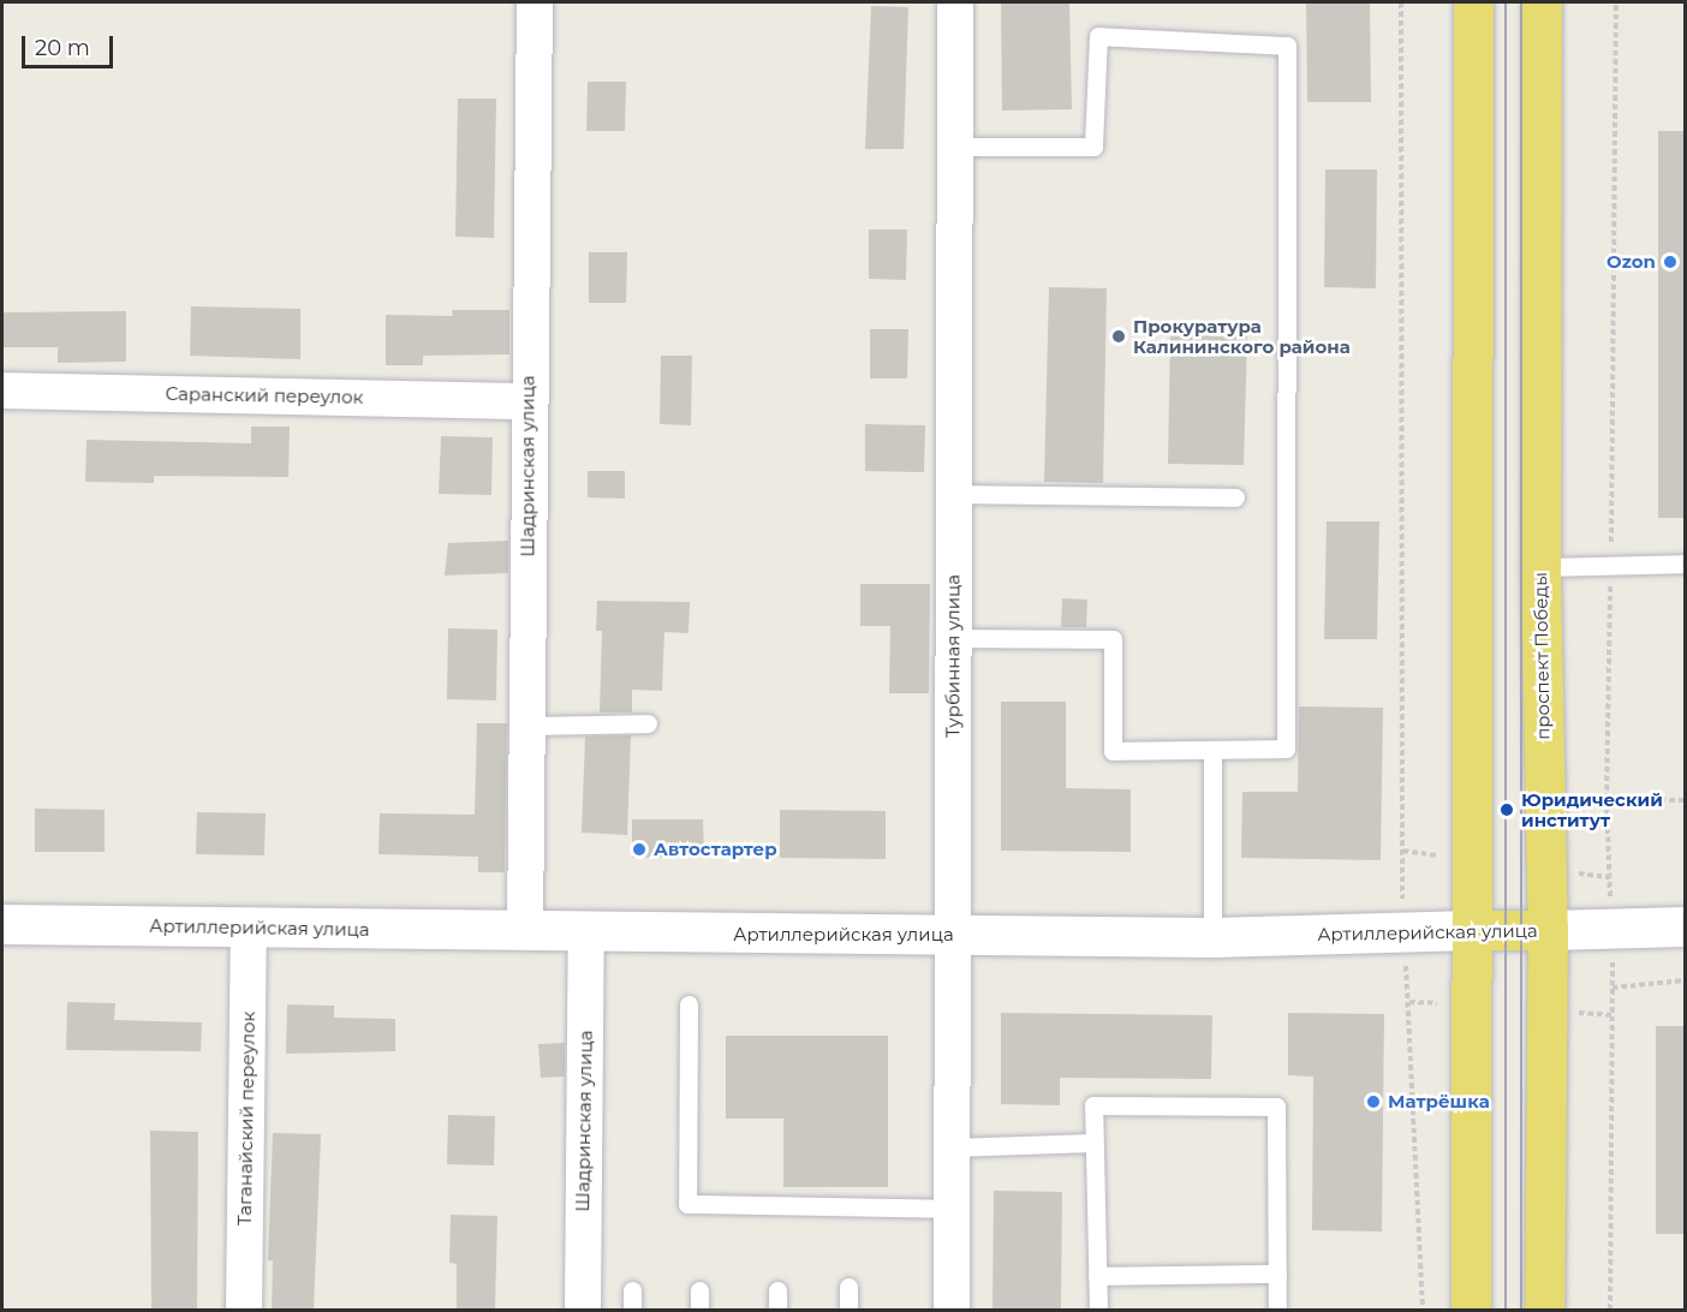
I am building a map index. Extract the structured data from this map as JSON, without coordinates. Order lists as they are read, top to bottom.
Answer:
{
  "streets": {
    "main road": ["проспект Победы", "Артиллерийская улица"],
    "street": [
      "Саранский переулок",
      "Шадринская улица",
      "Турбинная улица",
      "Таганайский переулок"
    ]
  },
  "crossings": [
    ["Саранский переулок", "Шадринская улица"],
    ["Шадринская улица", "Артиллерийская улица"],
    ["Турбинная улица", "Артиллерийская улица"],
    ["проспект Победы", "Артиллерийская улица"],
    ["Артиллерийская улица", "Таганайский переулок"]
  ],
  "places": [
    "Ozon",
    "Прокуратура Калининского района",
    "Юридический институт",
    "Автостартер",
    "Матрёшка"
  ],
  "scale_bar": "20 m"
}
